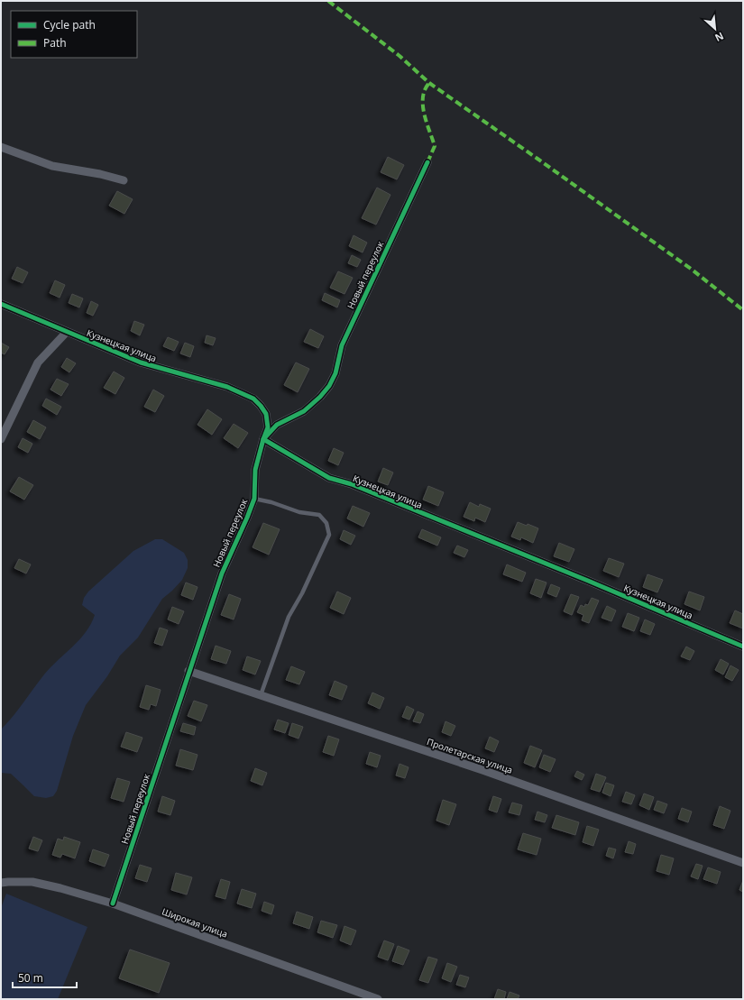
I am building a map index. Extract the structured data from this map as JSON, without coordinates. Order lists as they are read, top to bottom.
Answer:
{
  "streets": {
    "street": [
      "Новый переулок",
      "Кузнецкая улица",
      "Пролетарская улица",
      "Широкая улица"
    ]
  },
  "crossings": [
    ["Новый переулок", "Кузнецкая улица"],
    ["Новый переулок", "Пролетарская улица"],
    ["Новый переулок", "Широкая улица"]
  ],
  "legend": ["Cycle path", "Path"],
  "scale_bar": "50 m",
  "north": "bottom right"
}
